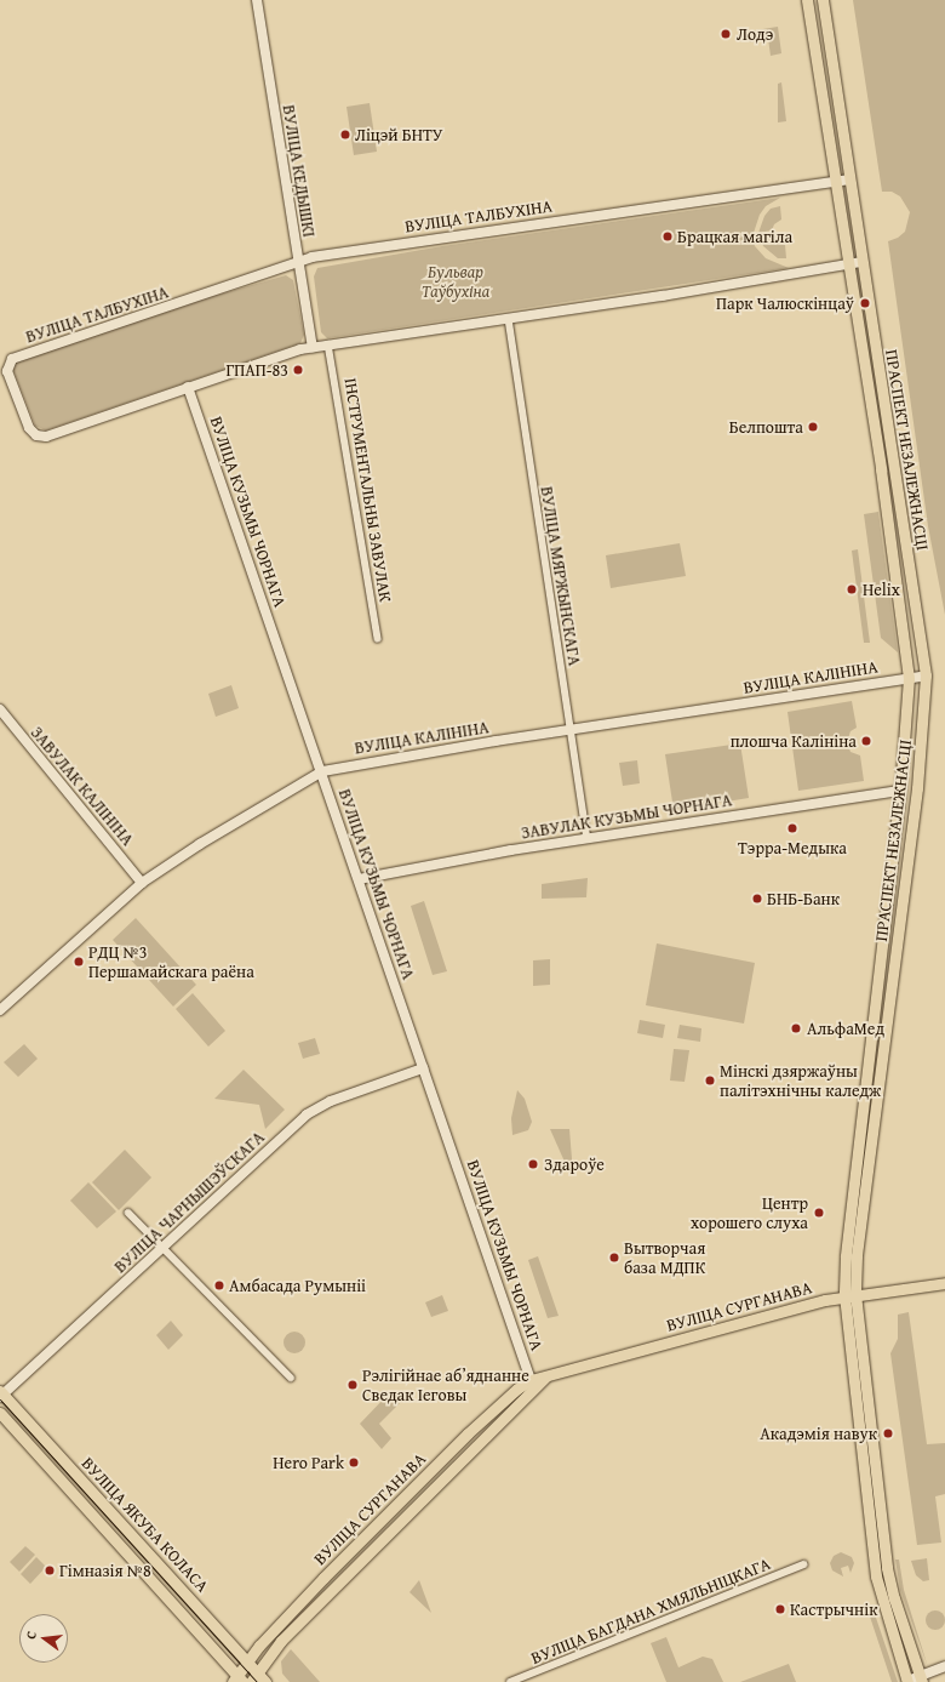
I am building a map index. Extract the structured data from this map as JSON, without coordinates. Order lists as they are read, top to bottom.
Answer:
{
  "streets": {
    "main road": [
      "ВУЛІЦА КЕДЫШКІ",
      "ВУЛІЦА ТАЛБУХІНА",
      "ПРАСПЕКТ НЕЗАЛЕЖНАСЦІ",
      "ВУЛІЦА КУЗЬМЫ ЧОРНАГА",
      "ВУЛІЦА КАЛІНІНА",
      "ЗАВУЛАК КАЛІНІНА",
      "ЗАВУЛАК КУЗЬМЫ ЧОРНАГА",
      "ВУЛІЦА ЧАРНЫШЭЎСКАГА",
      "ВУЛІЦА СУРГАНАВА",
      "ВУЛІЦА ЯКУБА КОЛАСА"
    ],
    "street": ["ІНСТРУМЕНТАЛЬНЫ ЗАВУЛАК", "ВУЛІЦА МЯРЖЫНСКАГА", "ВУЛІЦА БАГДАНА ХМЯЛЬНІЦКАГА"]
  },
  "crossings": [
    ["ВУЛІЦА КЕДЫШКІ", "ВУЛІЦА ТАЛБУХІНА"],
    ["ВУЛІЦА ТАЛБУХІНА", "ПРАСПЕКТ НЕЗАЛЕЖНАСЦІ"],
    ["ВУЛІЦА ТАЛБУХІНА", "ІНСТРУМЕНТАЛЬНЫ ЗАВУЛАК"],
    ["ВУЛІЦА ТАЛБУХІНА", "ВУЛІЦА КУЗЬМЫ ЧОРНАГА"],
    ["ВУЛІЦА ТАЛБУХІНА", "ВУЛІЦА МЯРЖЫНСКАГА"],
    ["ПРАСПЕКТ НЕЗАЛЕЖНАСЦІ", "ВУЛІЦА КАЛІНІНА"],
    ["ПРАСПЕКТ НЕЗАЛЕЖНАСЦІ", "ЗАВУЛАК КУЗЬМЫ ЧОРНАГА"],
    ["ПРАСПЕКТ НЕЗАЛЕЖНАСЦІ", "ВУЛІЦА СУРГАНАВА"],
    ["ВУЛІЦА КУЗЬМЫ ЧОРНАГА", "ВУЛІЦА КАЛІНІНА"],
    ["ВУЛІЦА КУЗЬМЫ ЧОРНАГА", "ЗАВУЛАК КУЗЬМЫ ЧОРНАГА"],
    ["ВУЛІЦА КУЗЬМЫ ЧОРНАГА", "ВУЛІЦА ЧАРНЫШЭЎСКАГА"],
    ["ВУЛІЦА КУЗЬМЫ ЧОРНАГА", "ВУЛІЦА СУРГАНАВА"],
    ["ВУЛІЦА МЯРЖЫНСКАГА", "ВУЛІЦА КАЛІНІНА"],
    ["ВУЛІЦА МЯРЖЫНСКАГА", "ЗАВУЛАК КУЗЬМЫ ЧОРНАГА"],
    ["ВУЛІЦА КАЛІНІНА", "ЗАВУЛАК КАЛІНІНА"],
    ["ВУЛІЦА ЧАРНЫШЭЎСКАГА", "ВУЛІЦА ЯКУБА КОЛАСА"],
    ["ВУЛІЦА СУРГАНАВА", "ВУЛІЦА ЯКУБА КОЛАСА"]
  ],
  "parks": ["Бульвар Таўбухіна"],
  "places": [
    "Лодэ",
    "Ліцэй БНТУ",
    "Брацкая магіла",
    "Парк Чалюскінцаў",
    "ГПАП-83",
    "Белпошта",
    "Helix",
    "плошча Калініна",
    "Тэрра-Медыка",
    "БНБ-Банк",
    "РДЦ №3 Першамайскага раёна",
    "АльфаМед",
    "Мінскі дзяржаўны палітэхнічны каледж",
    "Здароўе",
    "Центр хорошего слуха",
    "Вытворчая база МДПК",
    "Амбасада Румыніі",
    "Рэлігійнае абʼяднанне Сведак Іеговы",
    "Акадэмія навук",
    "Hero Park",
    "Гімназія №8",
    "Кастрычнік"
  ],
  "north": "left"
}
